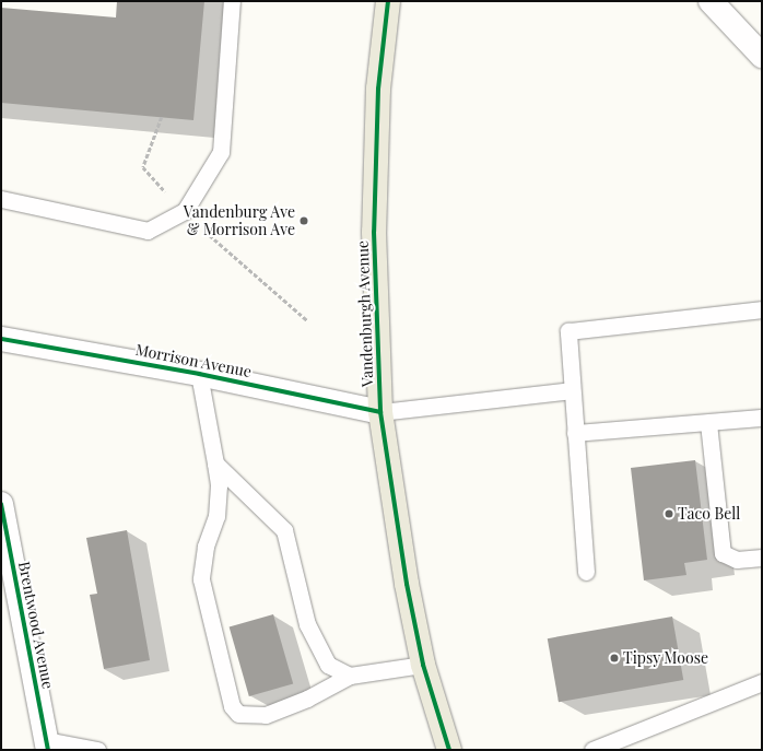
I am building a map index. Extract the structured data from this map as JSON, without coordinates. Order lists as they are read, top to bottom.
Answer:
{
  "streets": {
    "main road": ["Vandenburgh Avenue"],
    "street": ["Morrison Avenue", "Brentwood Avenue"]
  },
  "crossings": [
    ["Vandenburgh Avenue", "Morrison Avenue"]
  ],
  "places": ["Vandenburg Ave & Morrison Ave", "Taco Bell", "Tipsy Moose"]
}
